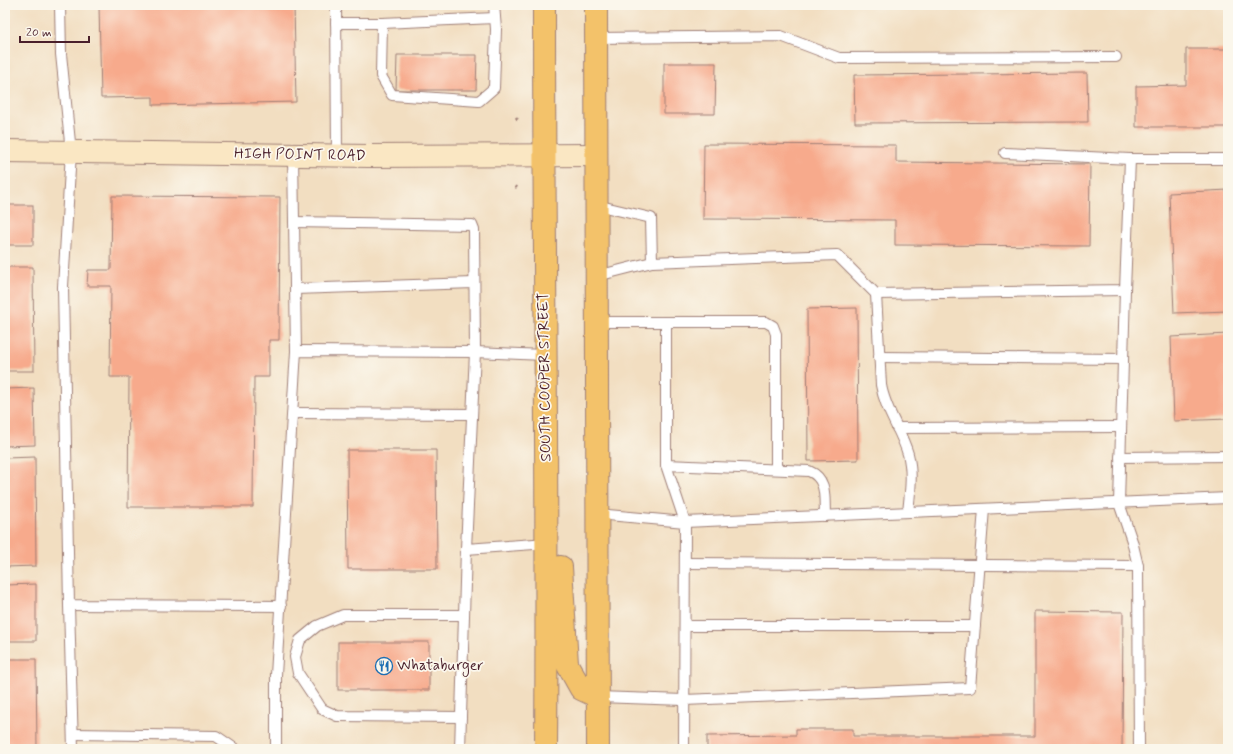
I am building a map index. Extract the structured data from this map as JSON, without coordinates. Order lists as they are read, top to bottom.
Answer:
{
  "streets": {
    "main road": ["SOUTH COOPER STREET"],
    "street": ["HIGH POINT ROAD"]
  },
  "crossings": [
    ["HIGH POINT ROAD", "SOUTH COOPER STREET"]
  ],
  "places": {
    "restaurant": ["Whataburger"]
  },
  "scale_bar": "20 m"
}
